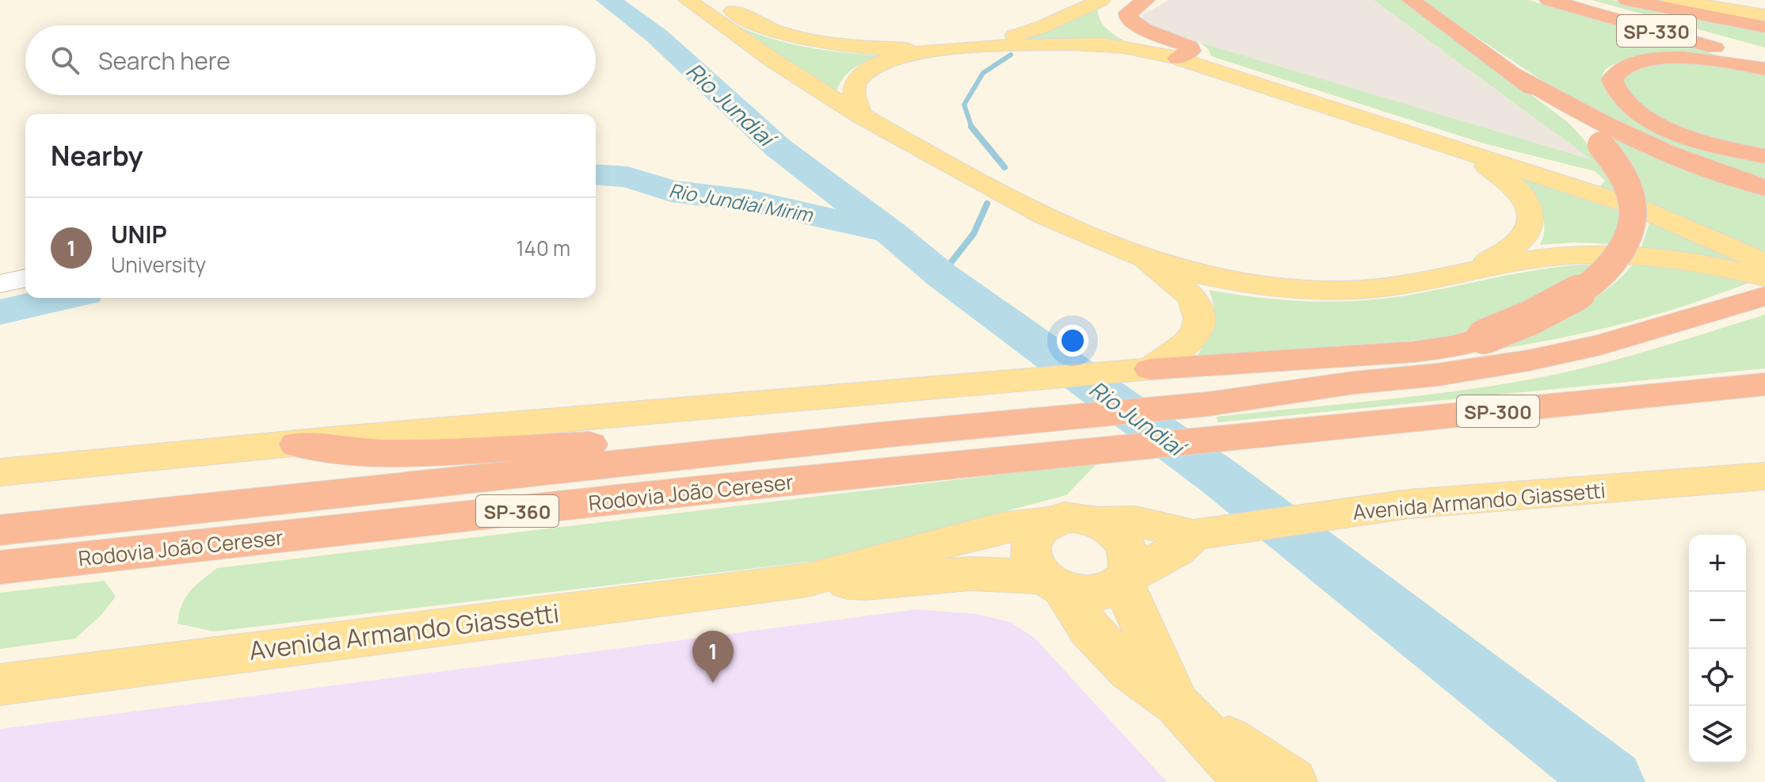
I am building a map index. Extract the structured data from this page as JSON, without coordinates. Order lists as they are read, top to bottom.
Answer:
{
  "streets": {
    "highway": [
      "SP-330",
      "SP-300",
      "Rodovia João Cereser",
      "SP-360"
    ],
    "main road": ["Avenida Armando Giassetti"]
  },
  "crossings": [
    ["SP-300", "Rodovia João Cereser"]
  ],
  "water": ["Rio Jundiaí", "Rio Jundiaí Mirim"],
  "page": {
    "search": "Search here",
    "heading": "Nearby",
    "list": [
      {
        "mark": "1",
        "name": "UNIP",
        "note": "University",
        "value": "140 m"
      }
    ],
    "map_buttons": ["+", "−"],
    "pins": "1"
  }
}
